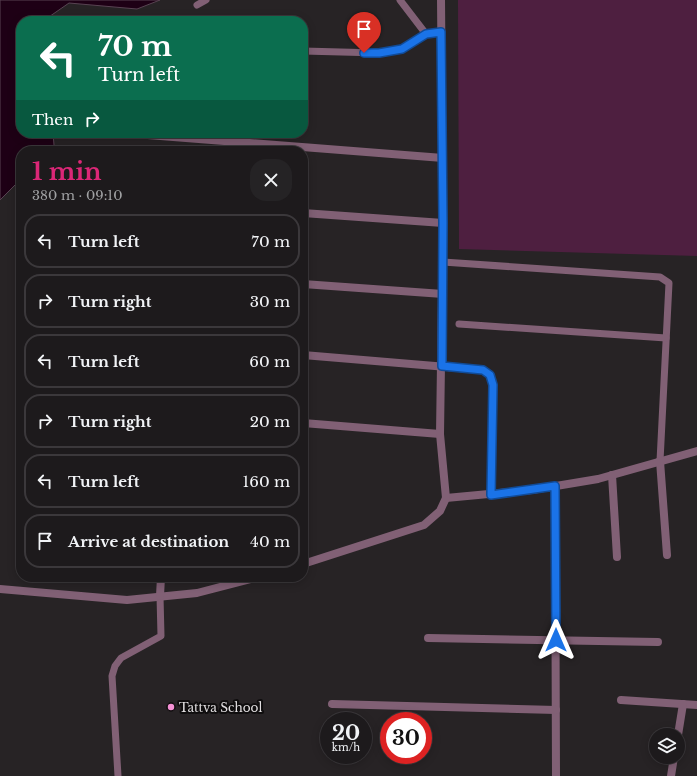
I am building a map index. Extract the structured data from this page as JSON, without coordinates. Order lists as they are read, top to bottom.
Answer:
{
  "places": ["Tattva School"],
  "page": {
    "turn": ["70 m", "Turn left"],
    "then": "Then",
    "heading": ["1 min", "380 m · 09:10"],
    "list": [
      {
        "name": "Turn left",
        "value": "70 m"
      },
      {
        "name": "Turn right",
        "value": "30 m"
      },
      {
        "name": "Turn left",
        "value": "60 m"
      },
      {
        "name": "Turn right",
        "value": "20 m"
      },
      {
        "name": "Turn left",
        "value": "160 m"
      },
      {
        "name": "Arrive at destination",
        "value": "40 m"
      }
    ],
    "speed": "20 km/h",
    "limit": "30"
  }
}
